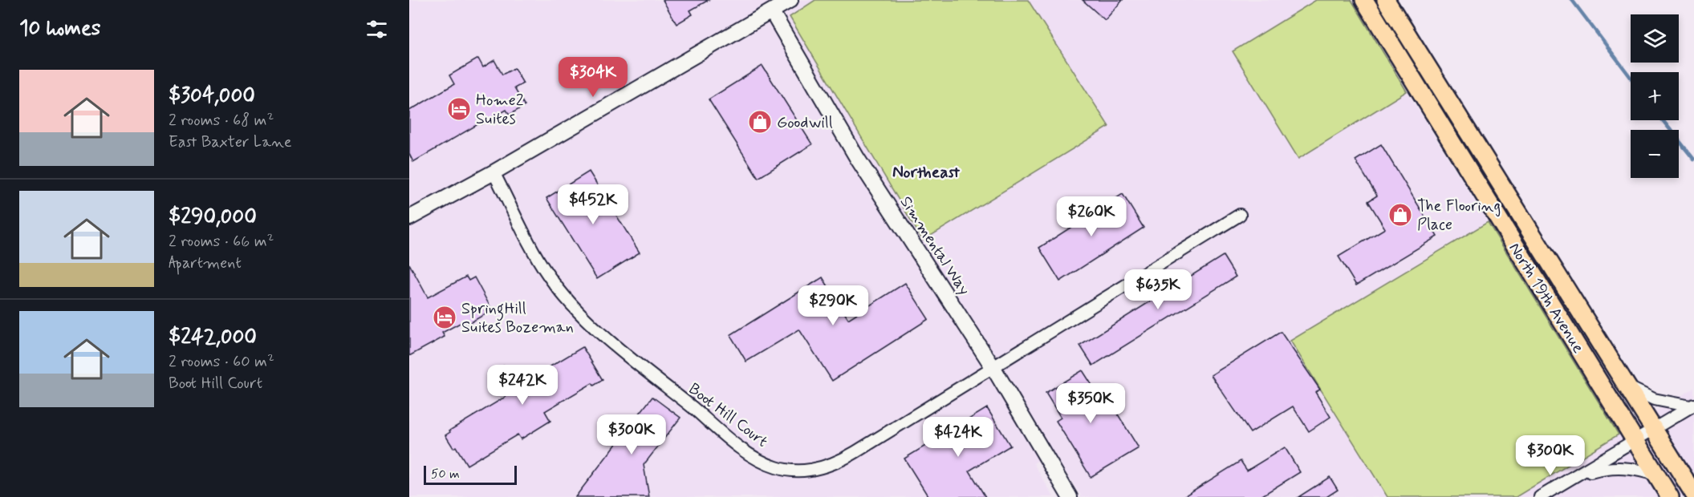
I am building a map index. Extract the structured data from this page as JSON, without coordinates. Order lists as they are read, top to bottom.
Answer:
{
  "streets": {
    "main road": ["North 19th Avenue"],
    "street": ["Simmental Way", "Boot Hill Court"]
  },
  "crossings": [
    ["Simmental Way", "Boot Hill Court"]
  ],
  "districts": ["Northeast"],
  "places": {
    "hotel": ["Home2 Suites", "SpringHill Suites Bozeman"],
    "shop": ["Goodwill", "The Flooring Place"]
  },
  "scale_bar": "50 m",
  "page": {
    "heading": "10 homes",
    "map_buttons": ["+", "−"],
    "price": [
      "$304K",
      "$452K",
      "$260K",
      "$635K",
      "$290K",
      "$242K",
      "$350K",
      "$300K",
      "$424K",
      "$300K"
    ],
    "list": [
      {
        "name": "$304,000",
        "note": "2 rooms · 68 m² · East Baxter Lane"
      },
      {
        "name": "$290,000",
        "note": "2 rooms · 66 m² · Apartment"
      },
      {
        "name": "$242,000",
        "note": "2 rooms · 60 m² · Boot Hill Court"
      }
    ],
    "scale": "50 m"
  }
}
